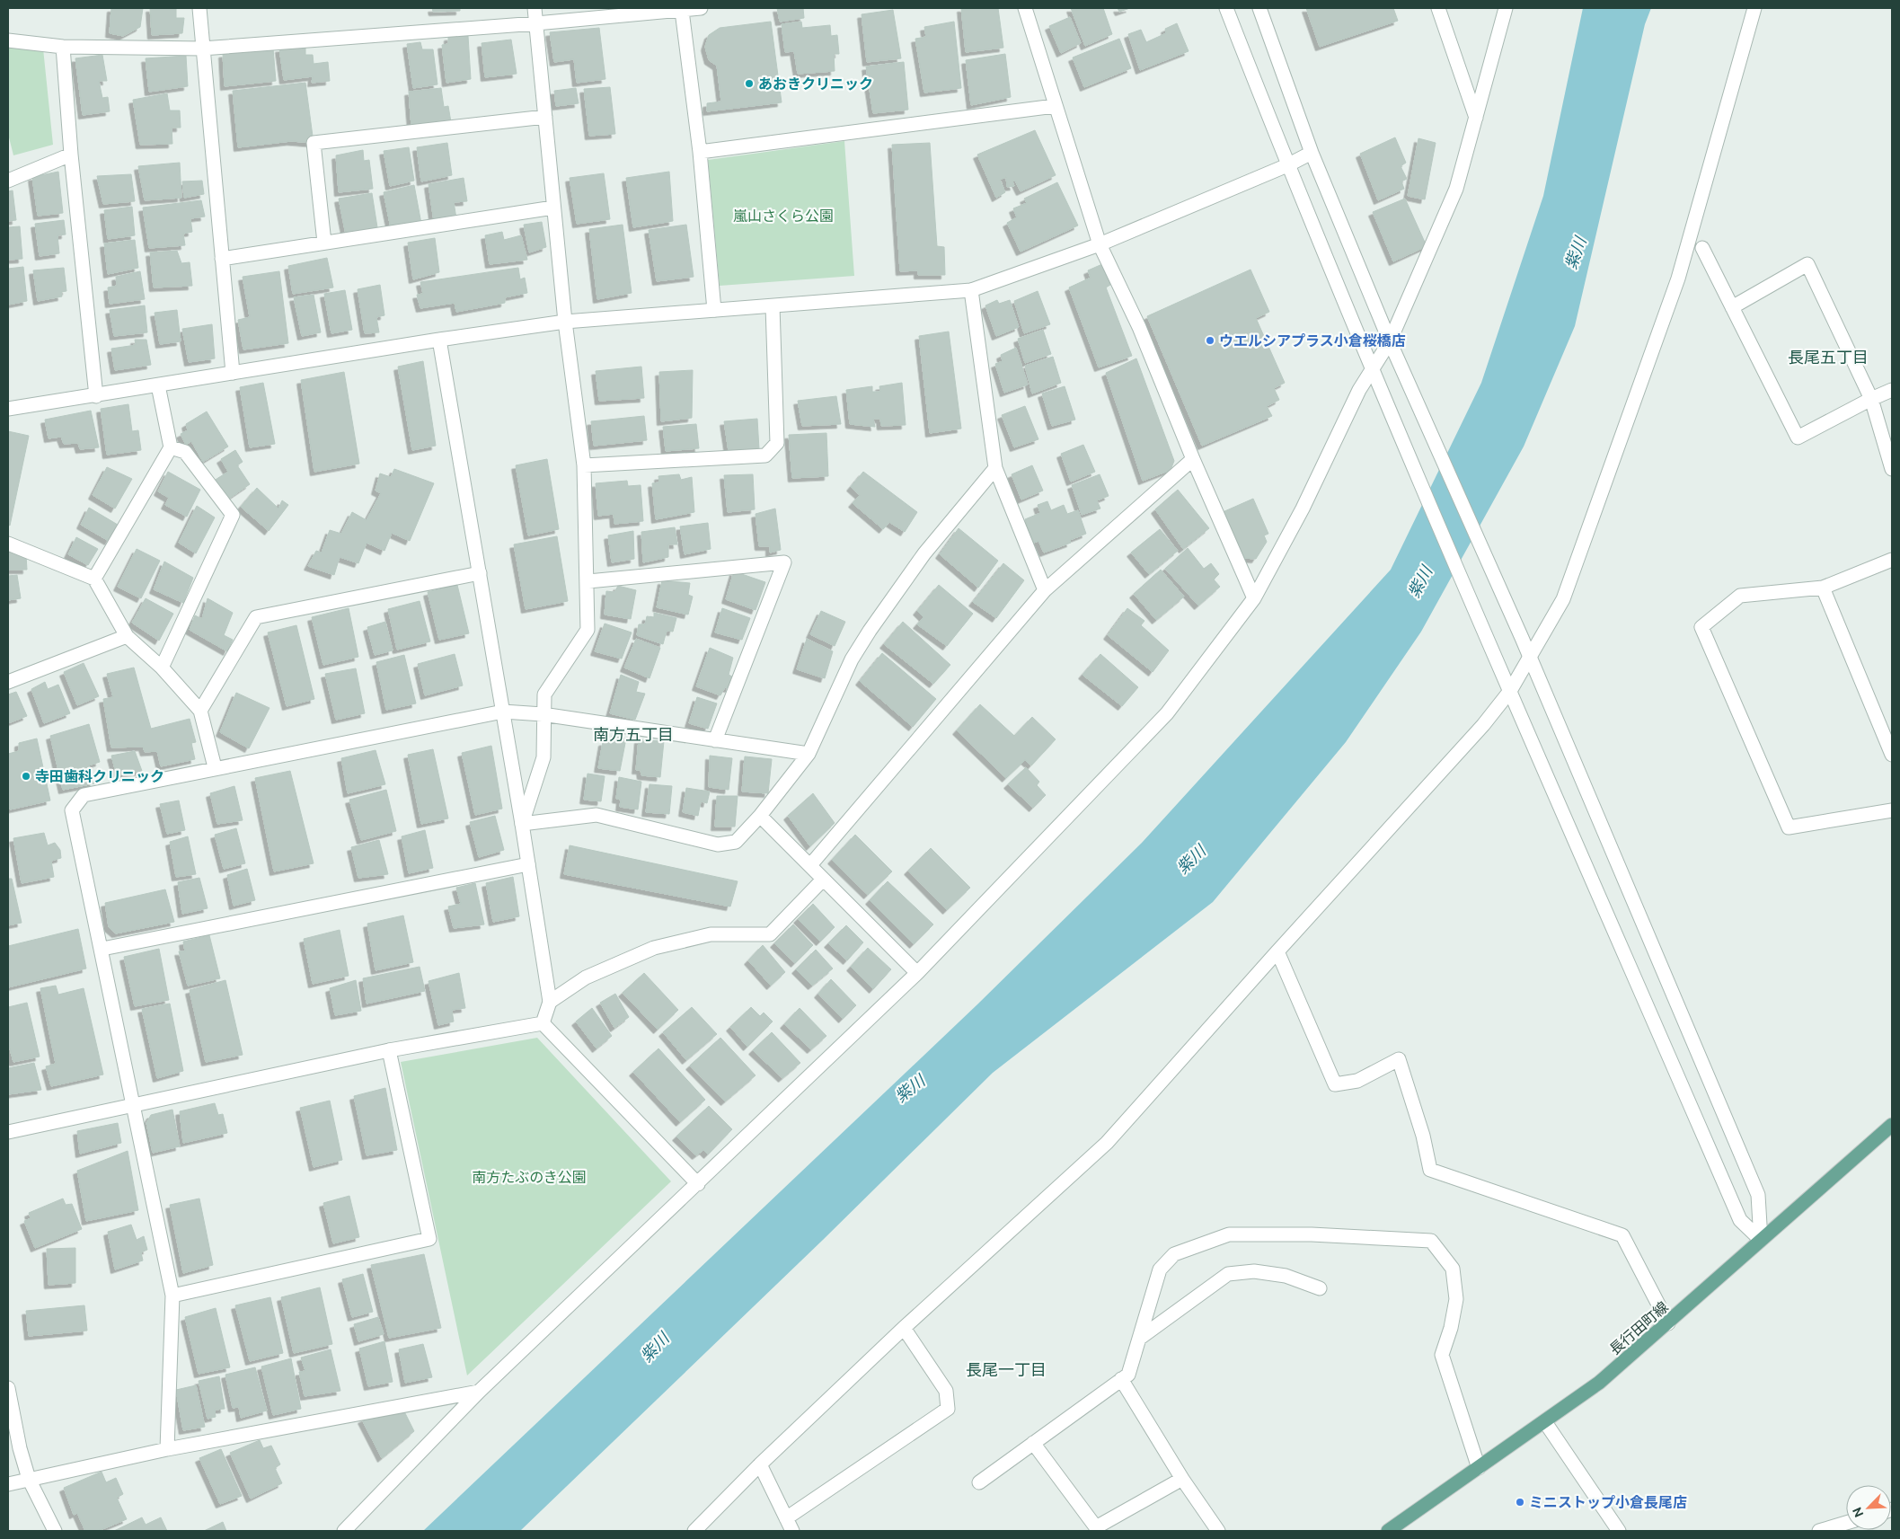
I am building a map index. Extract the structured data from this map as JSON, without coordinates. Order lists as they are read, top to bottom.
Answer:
{
  "streets": {
    "main road": ["長行田町線"]
  },
  "districts": ["長尾五丁目", "南方五丁目", "長尾一丁目"],
  "water": ["紫川"],
  "parks": ["嵐山さくら公園", "南方たぶのき公園"],
  "places": [
    "あおきクリニック",
    "ウエルシアプラス小倉桜橋店",
    "寺田歯科クリニック",
    "ミニストップ小倉長尾店"
  ],
  "north": "bottom left"
}
